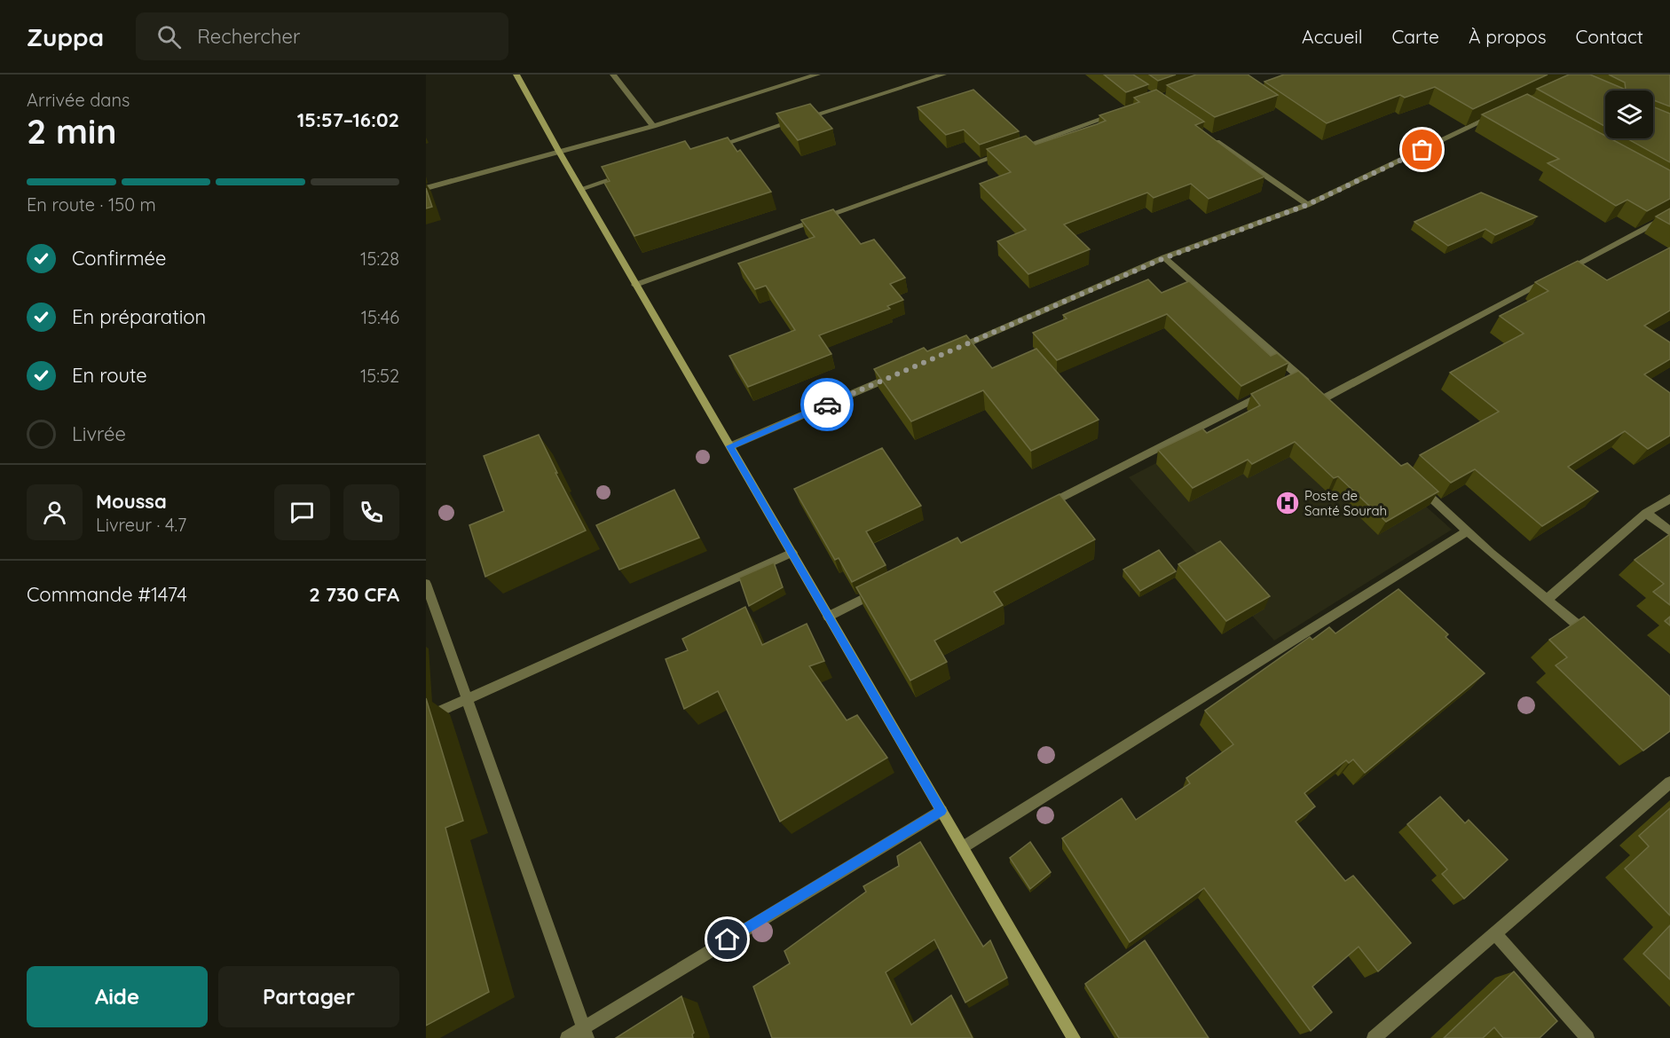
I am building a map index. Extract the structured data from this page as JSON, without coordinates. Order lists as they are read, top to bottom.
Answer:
{
  "places": {
    "hospital": ["Poste de Santé Sourah"]
  },
  "page": {
    "header": "Zuppa",
    "search": "Rechercher",
    "nav": [
      "Accueil",
      "Carte",
      "À propos",
      "Contact"
    ],
    "heading": ["2 min", "Arrivée dans", "15:57–16:02"],
    "panel": [
      "Moussa",
      "Livreur · 4.7",
      "Commande #1474",
      "2 730 CFA"
    ],
    "bar": "En route · 150 m",
    "list": [
      ["Confirmée", "15:28"],
      ["En préparation", "15:46"],
      ["En route", "15:52"],
      "Livrée"
    ],
    "buttons": ["Aide", "Partager"]
  }
}
